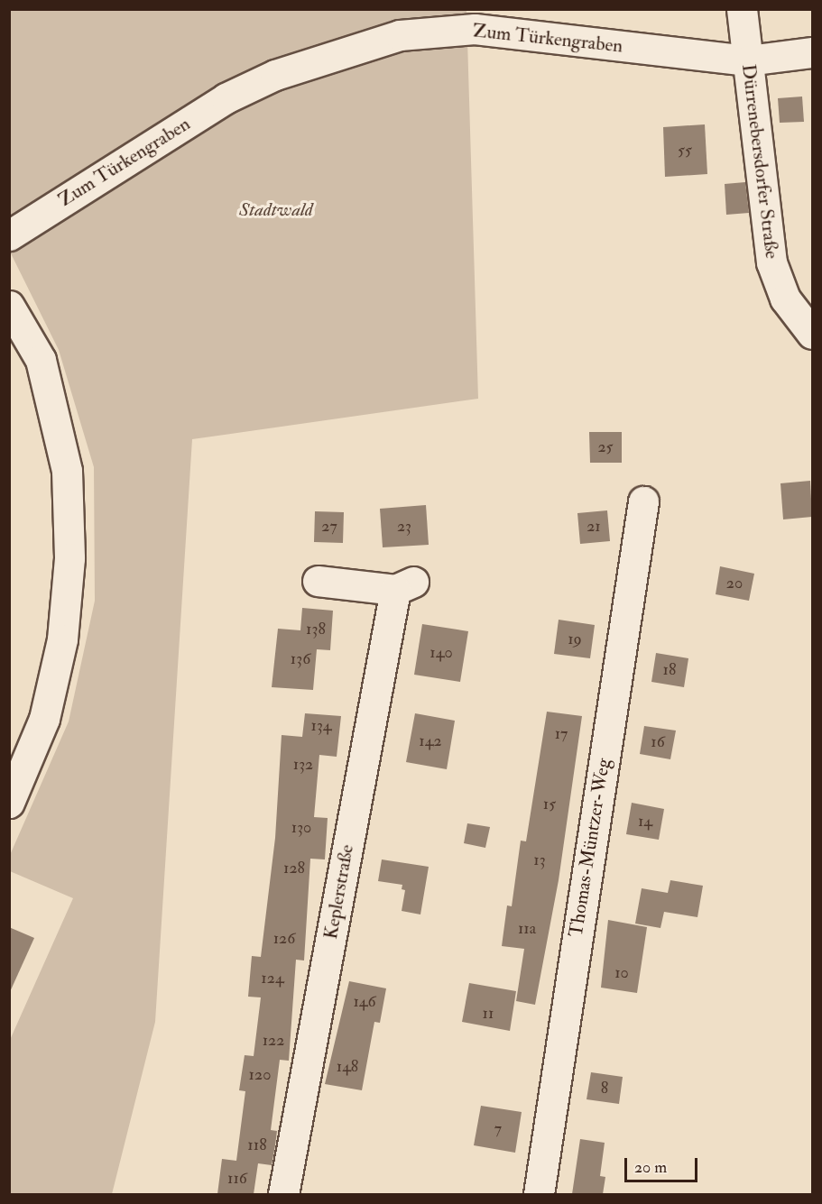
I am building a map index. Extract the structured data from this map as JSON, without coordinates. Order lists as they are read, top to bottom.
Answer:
{
  "streets": {
    "street": [
      "Zum Türkengraben",
      "Dürrenebersdorfer Straße",
      "Thomas-Müntzer-Weg",
      "Keplerstraße"
    ]
  },
  "crossings": [
    ["Zum Türkengraben", "Dürrenebersdorfer Straße"]
  ],
  "parks": ["Stadtwald"],
  "house_numbers": [
    "55",
    "25",
    "27",
    "23",
    "21",
    "20",
    "138",
    "19",
    "140",
    "136",
    "18",
    "134",
    "17",
    "142",
    "16",
    "132",
    "15",
    "14",
    "130",
    "13",
    "128",
    "11a",
    "126",
    "10",
    "124",
    "146",
    "11",
    "122",
    "148",
    "120",
    "8",
    "7",
    "118",
    "116"
  ],
  "scale_bar": "20 m"
}
